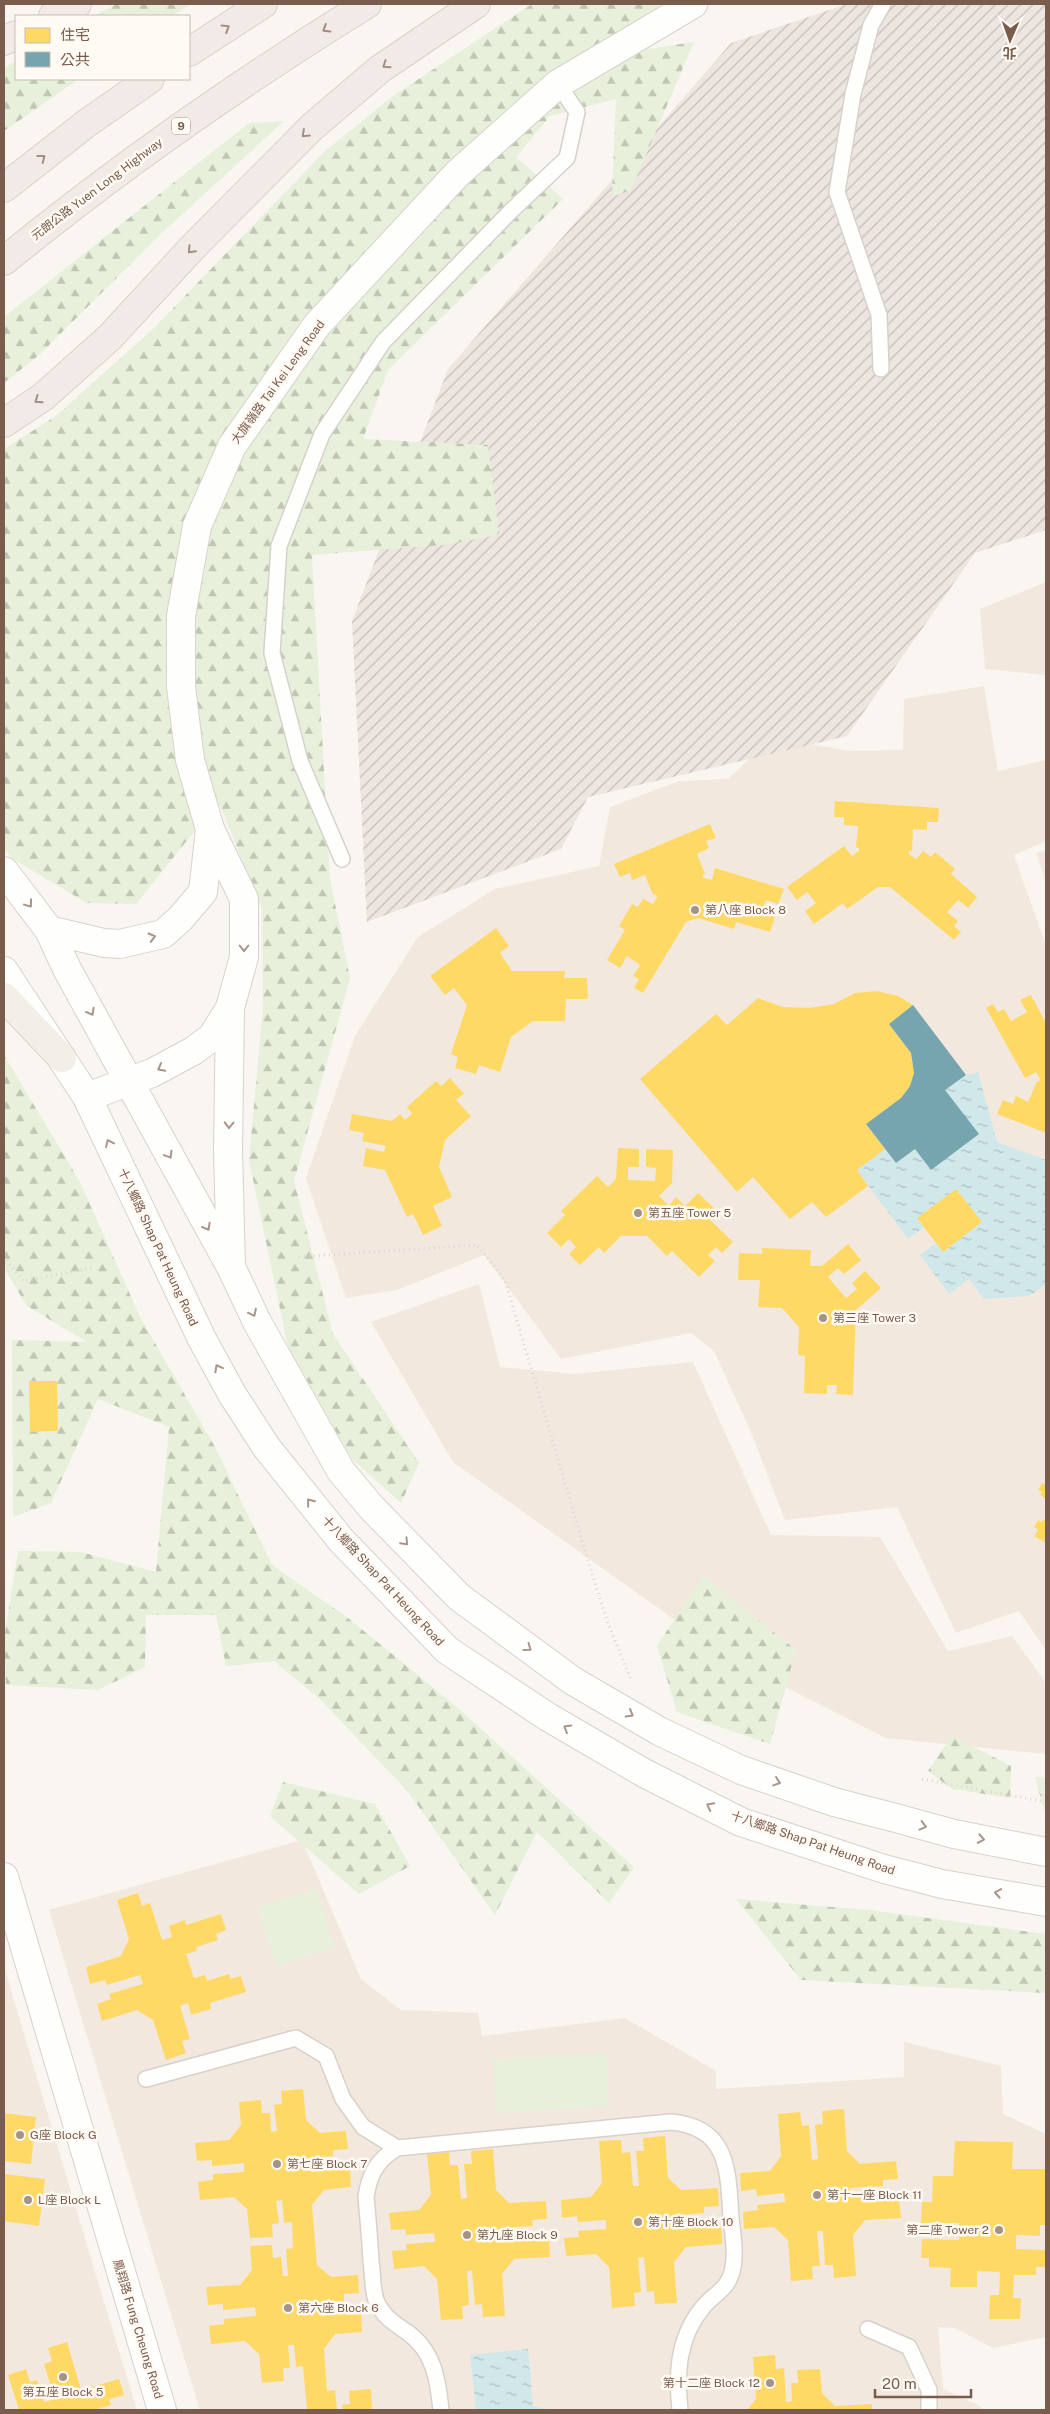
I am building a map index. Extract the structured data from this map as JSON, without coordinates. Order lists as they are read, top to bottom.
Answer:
{
  "streets": {
    "highway": ["9", "元朗公路 Yuen Long Highway"],
    "main road": ["大旗嶺路 Tai Kei Leng Road", "十八鄉路 Shap Pat Heung Road", "鳳翔路 Fung Cheung Road"]
  },
  "crossings": [
    ["大旗嶺路 Tai Kei Leng Road", "十八鄉路 Shap Pat Heung Road"]
  ],
  "places": [
    "第八座 Block 8",
    "第五座 Tower 5",
    "第三座 Tower 3",
    "G座 Block G",
    "第七座 Block 7",
    "第十一座 Block 11",
    "L座 Block L",
    "第十座 Block 10",
    "第二座 Tower 2",
    "第九座 Block 9",
    "第六座 Block 6",
    "第五座 Block 5",
    "第十二座 Block 12"
  ],
  "legend": ["住宅", "公共"],
  "scale_bar": "20 m",
  "north": "bottom"
}
